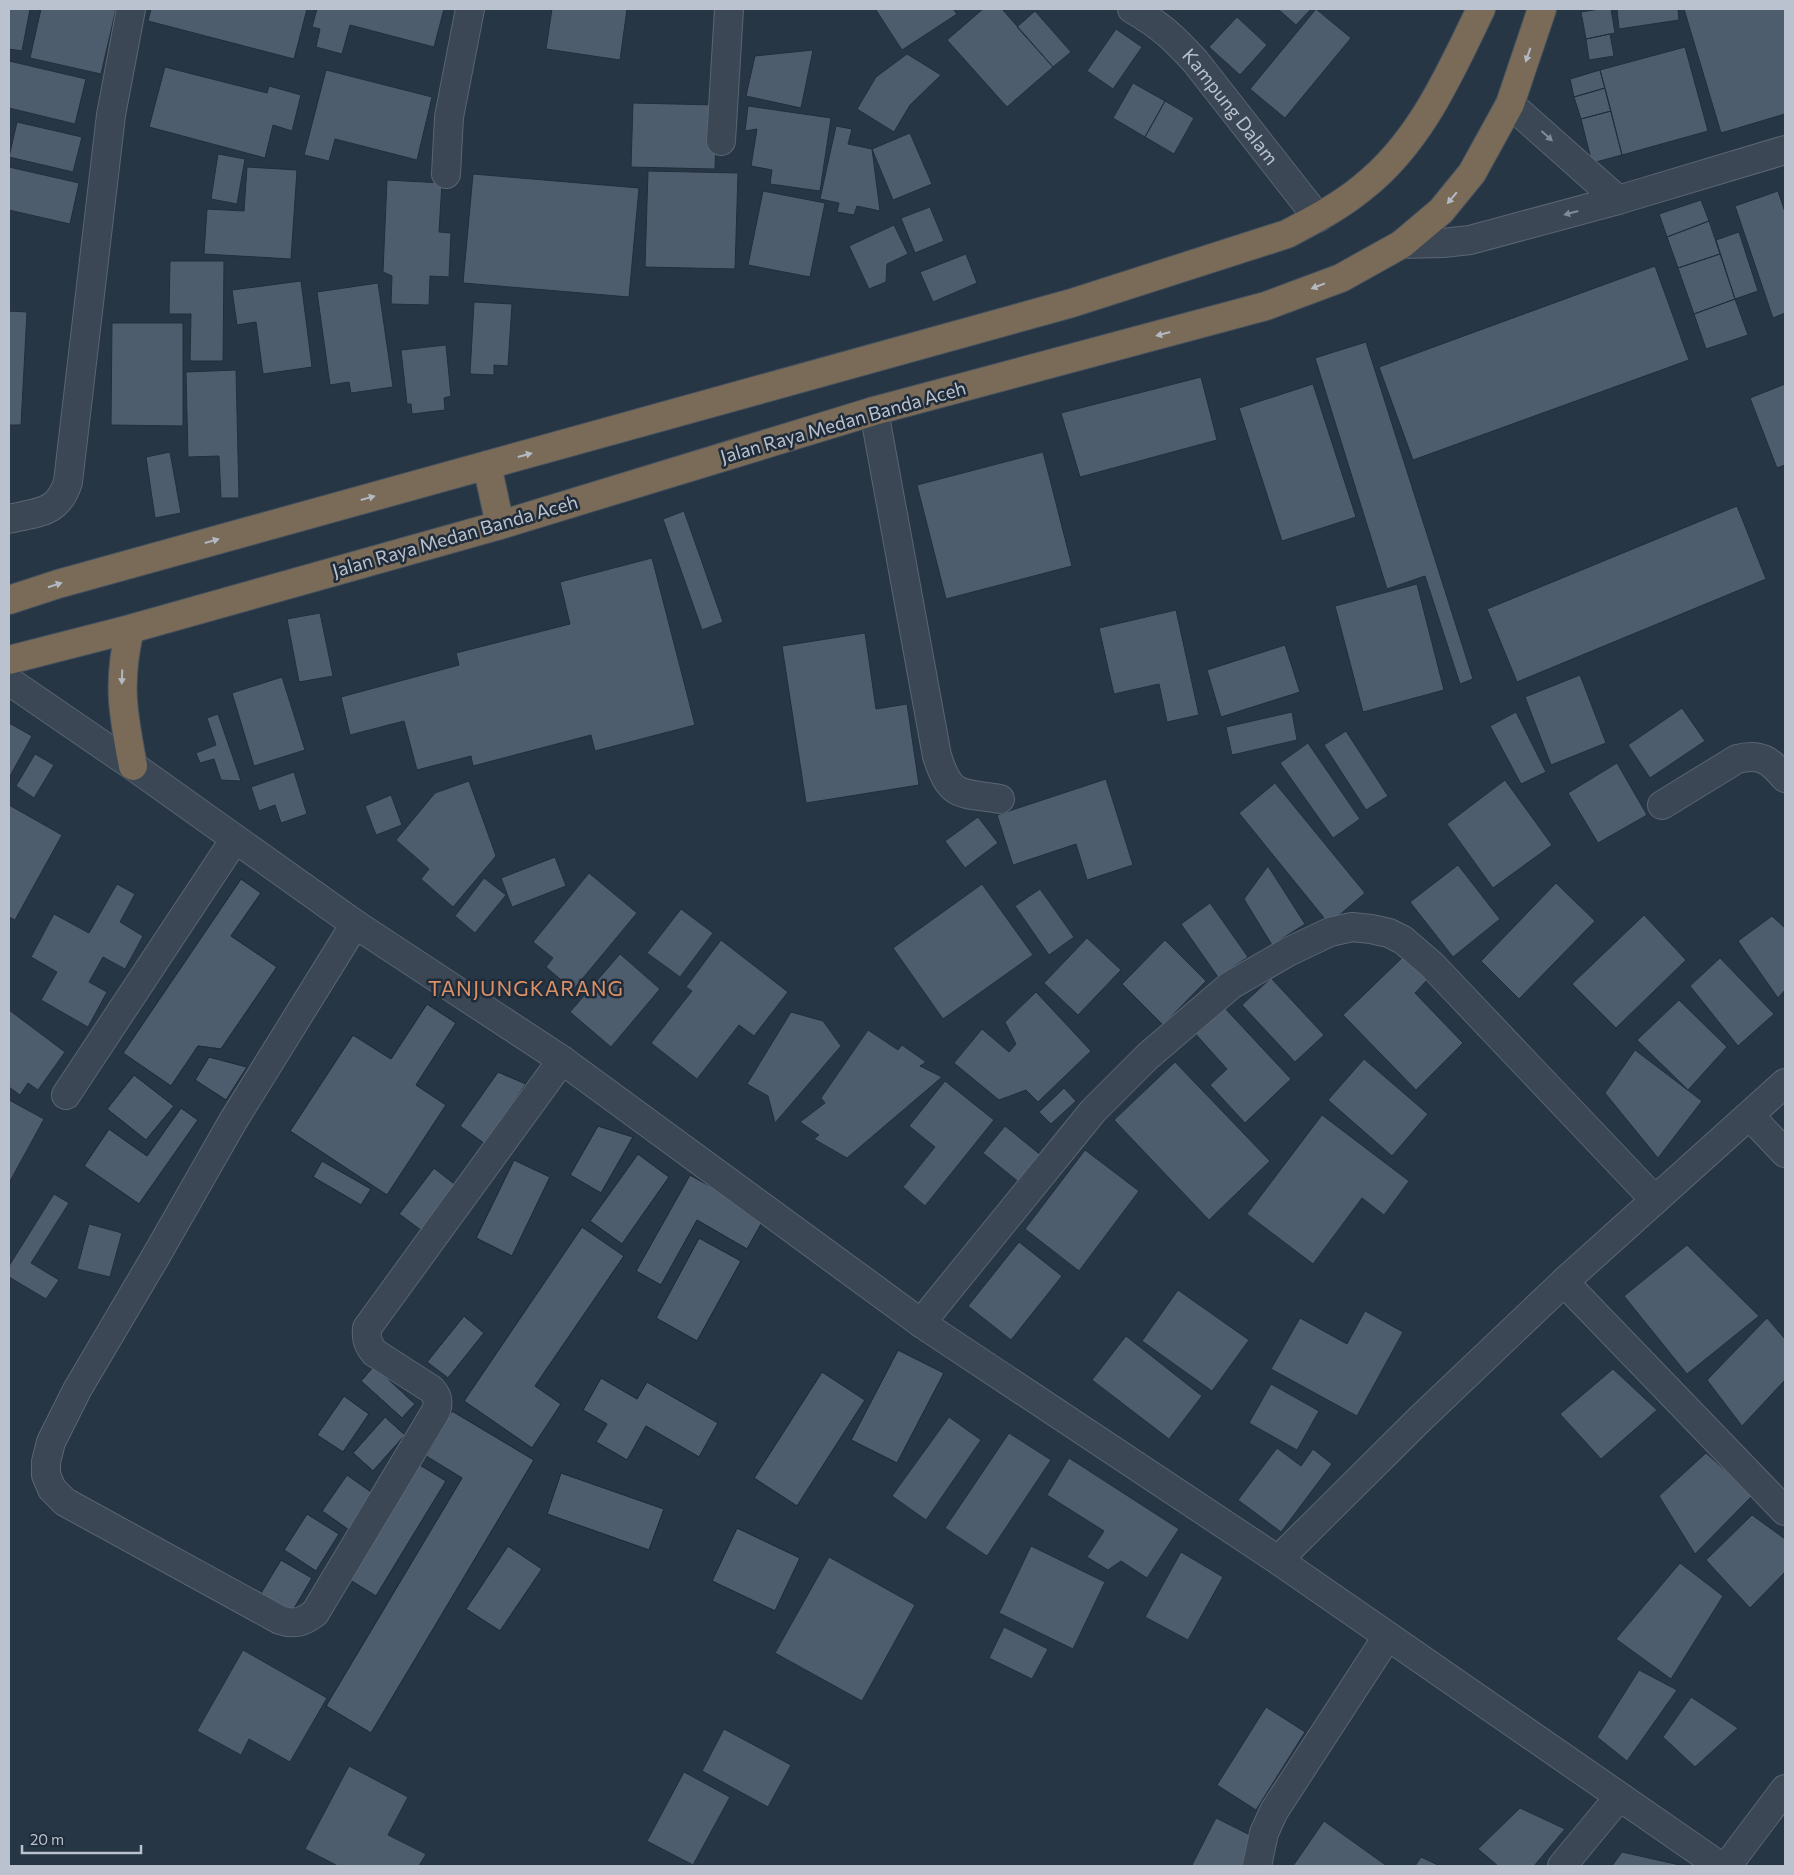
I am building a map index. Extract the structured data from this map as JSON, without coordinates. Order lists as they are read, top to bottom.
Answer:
{
  "streets": {
    "highway": ["Jalan Raya Medan Banda Aceh"],
    "street": ["Kampung Dalam"]
  },
  "districts": ["TANJUNGKARANG"],
  "scale_bar": "20 m"
}
